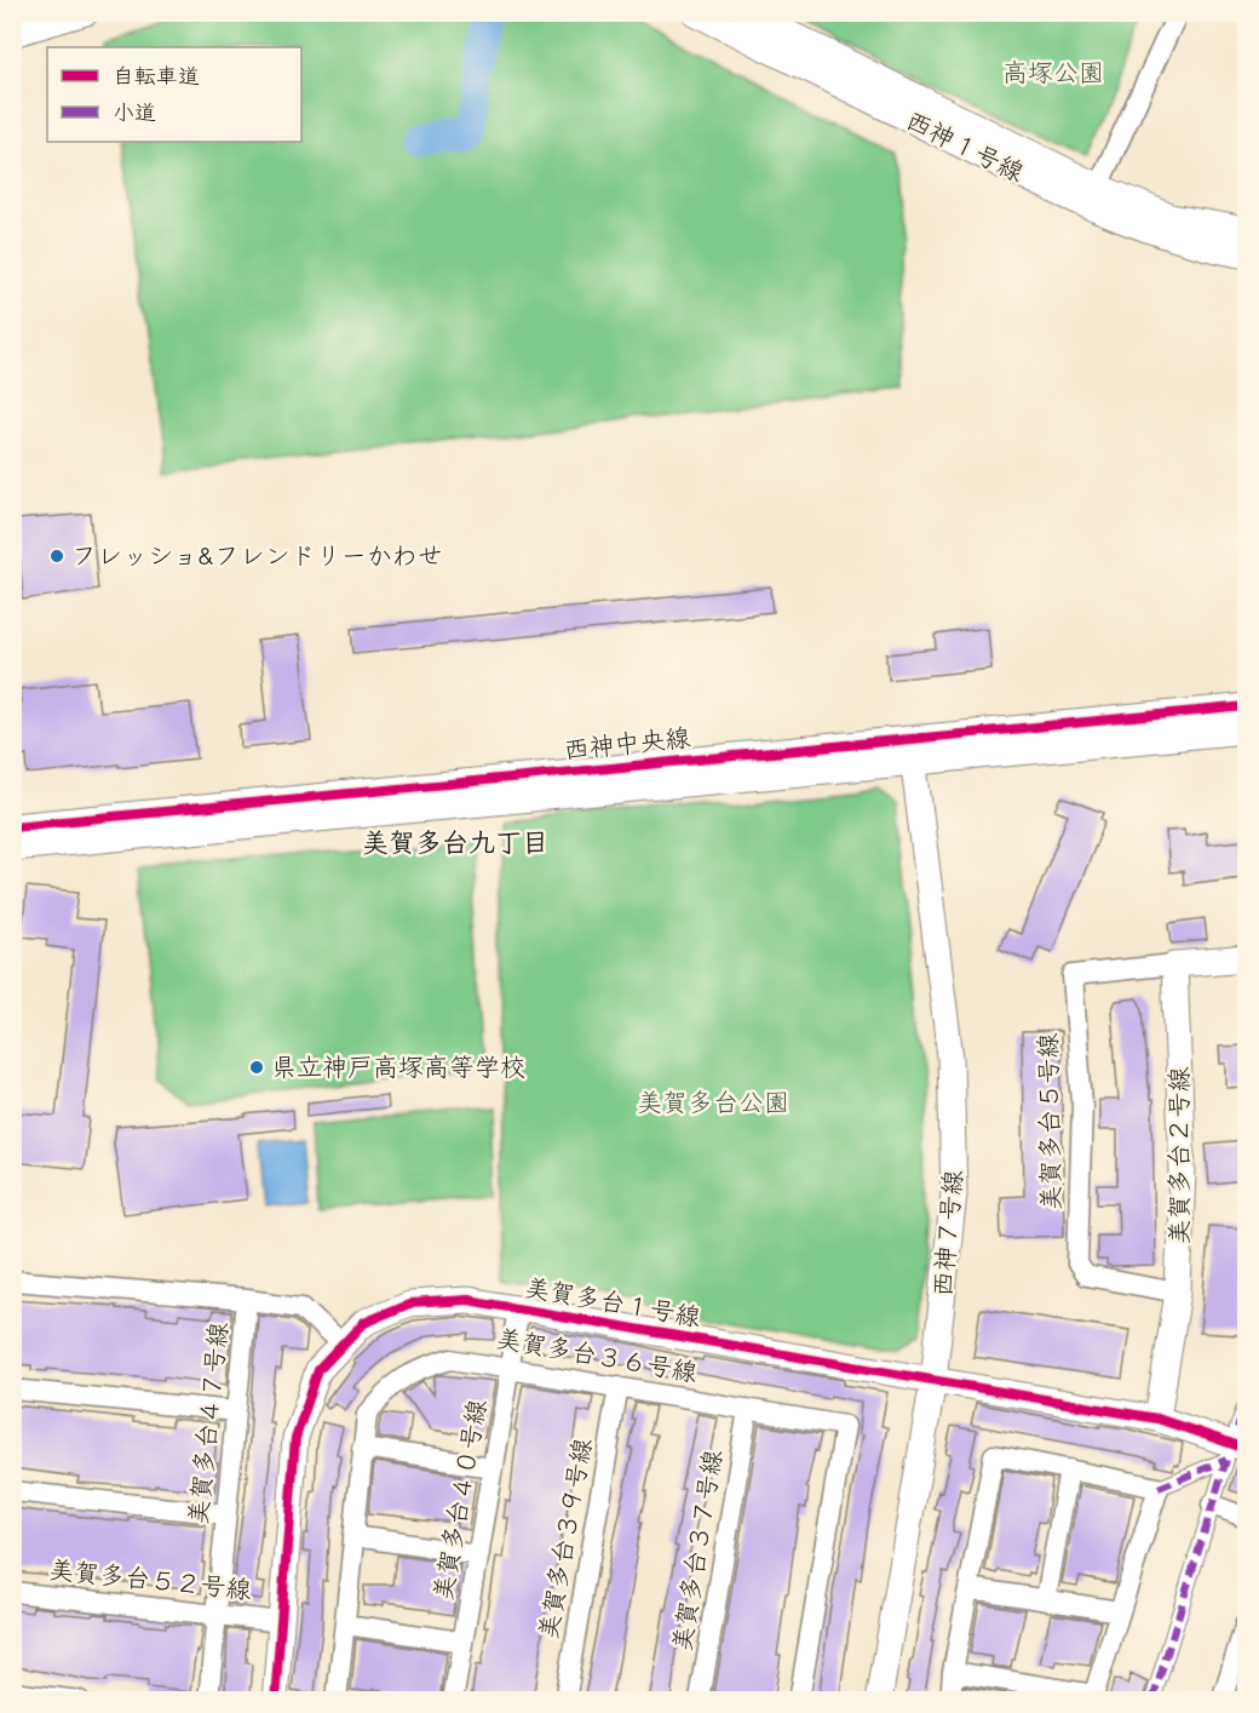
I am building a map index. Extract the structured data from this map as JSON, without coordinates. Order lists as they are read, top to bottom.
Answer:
{
  "streets": {
    "street": [
      "西神１号線",
      "西神中央線",
      "美賀多台５号線",
      "美賀多台２号線",
      "西神７号線",
      "美賀多台１号線",
      "美賀多台３６号線",
      "美賀多台４７号線",
      "美賀多台４０号線",
      "美賀多台３９号線",
      "美賀多台３７号線",
      "美賀多台５２号線"
    ]
  },
  "crossings": [
    ["西神中央線", "西神７号線"],
    ["美賀多台５号線", "美賀多台２号線"],
    ["美賀多台２号線", "美賀多台１号線"],
    ["西神７号線", "美賀多台１号線"],
    ["美賀多台１号線", "美賀多台４０号線"],
    ["美賀多台１号線", "美賀多台５２号線"],
    ["美賀多台３６号線", "美賀多台４０号線"],
    ["美賀多台３６号線", "美賀多台３９号線"],
    ["美賀多台３６号線", "美賀多台３７号線"],
    ["美賀多台４７号線", "美賀多台５２号線"]
  ],
  "districts": ["美賀多台九丁目"],
  "parks": ["高塚公園", "美賀多台公園"],
  "places": ["フレッショ&フレンドリーかわせ", "県立神戸高塚高等学校"],
  "legend": ["自転車道", "小道"]
}
